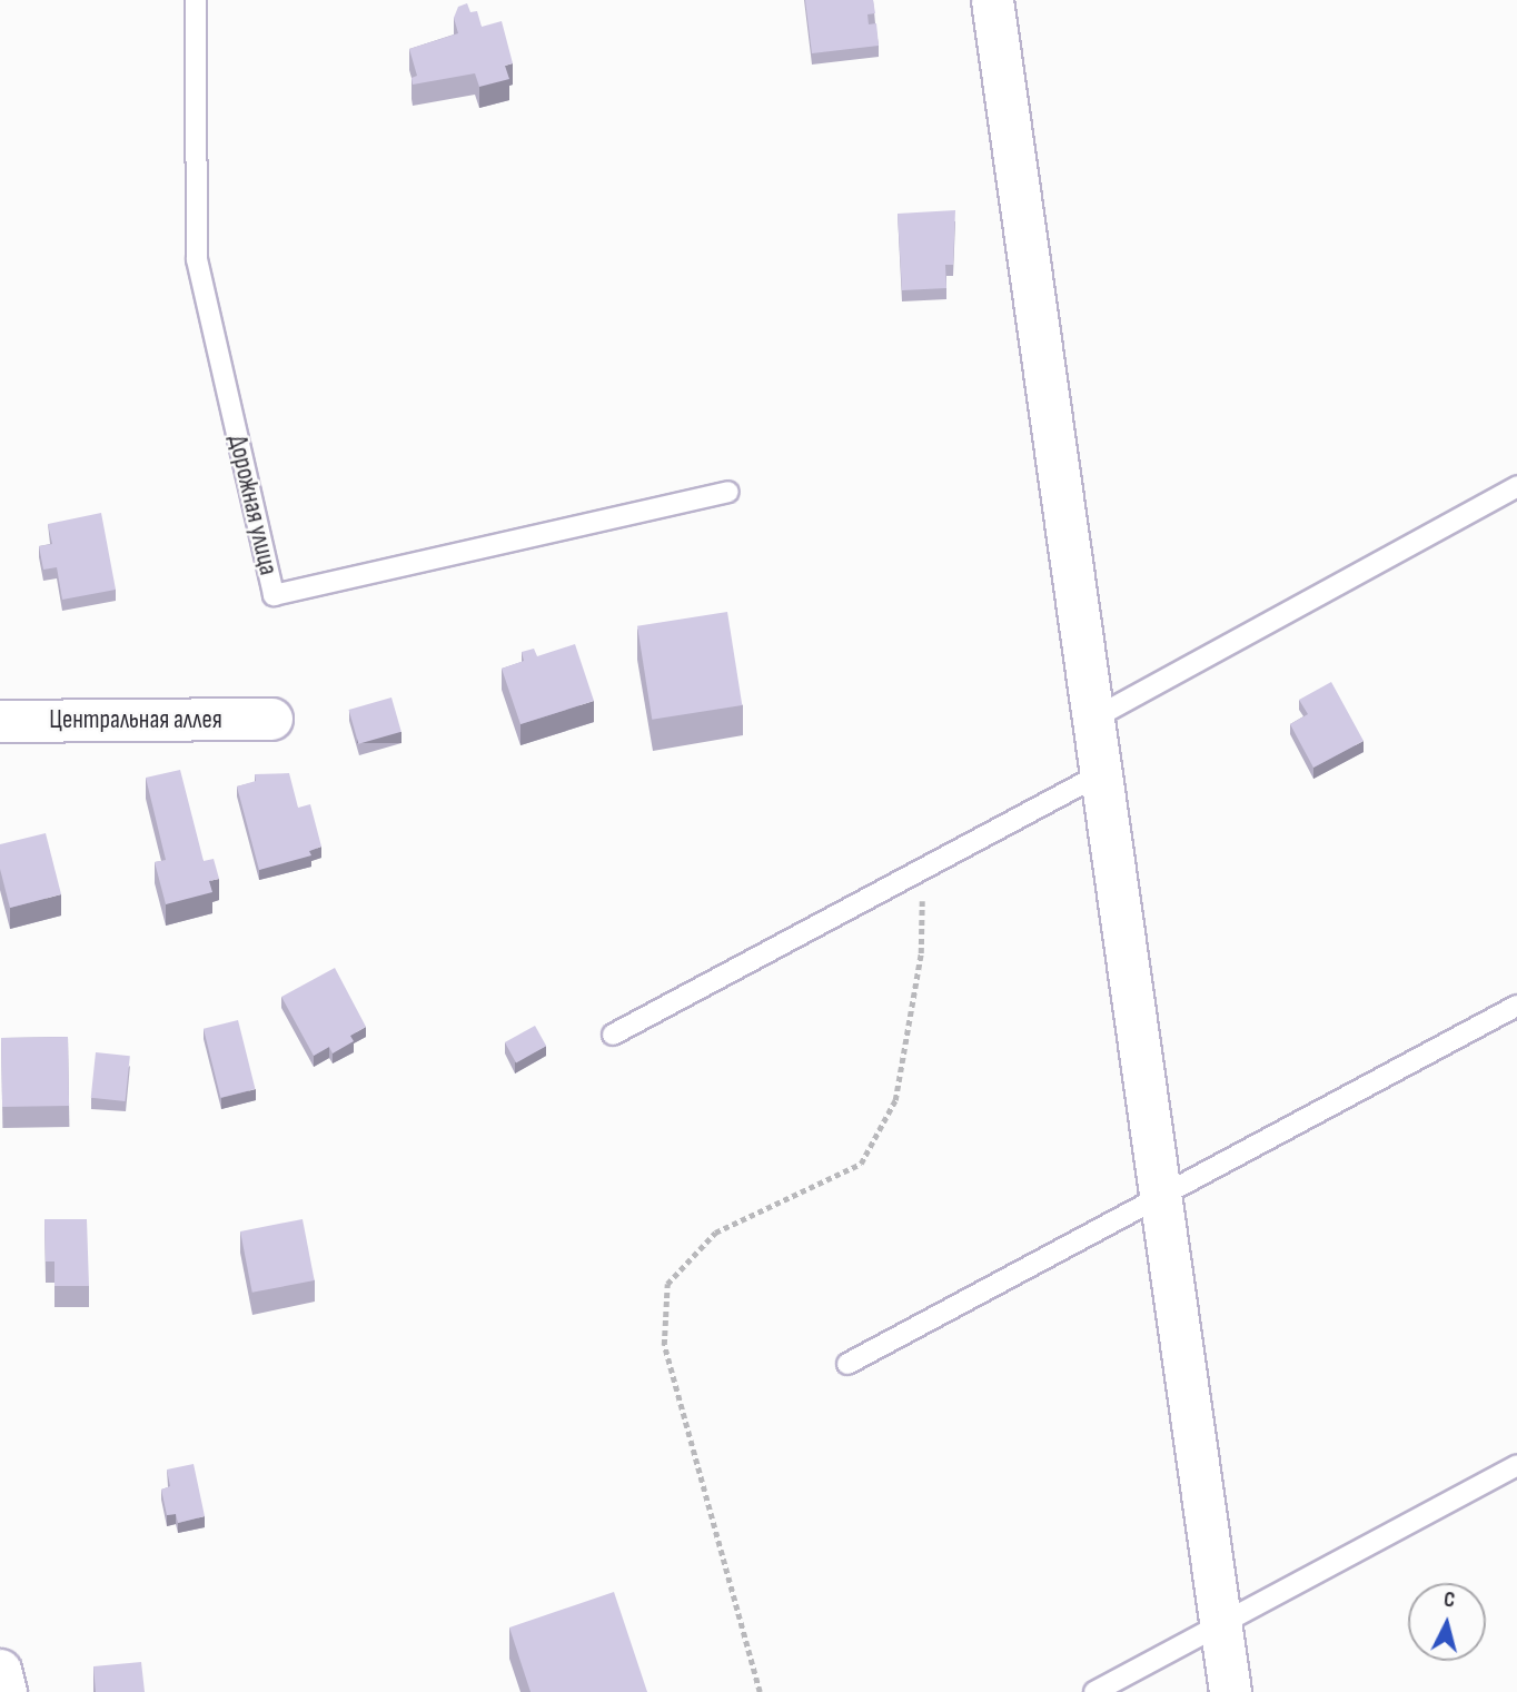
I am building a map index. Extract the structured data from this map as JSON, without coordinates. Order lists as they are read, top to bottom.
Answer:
{
  "streets": {
    "street": ["Центральная аллея"],
    "lane": ["Дорожная улица"]
  },
  "north": "top"
}
